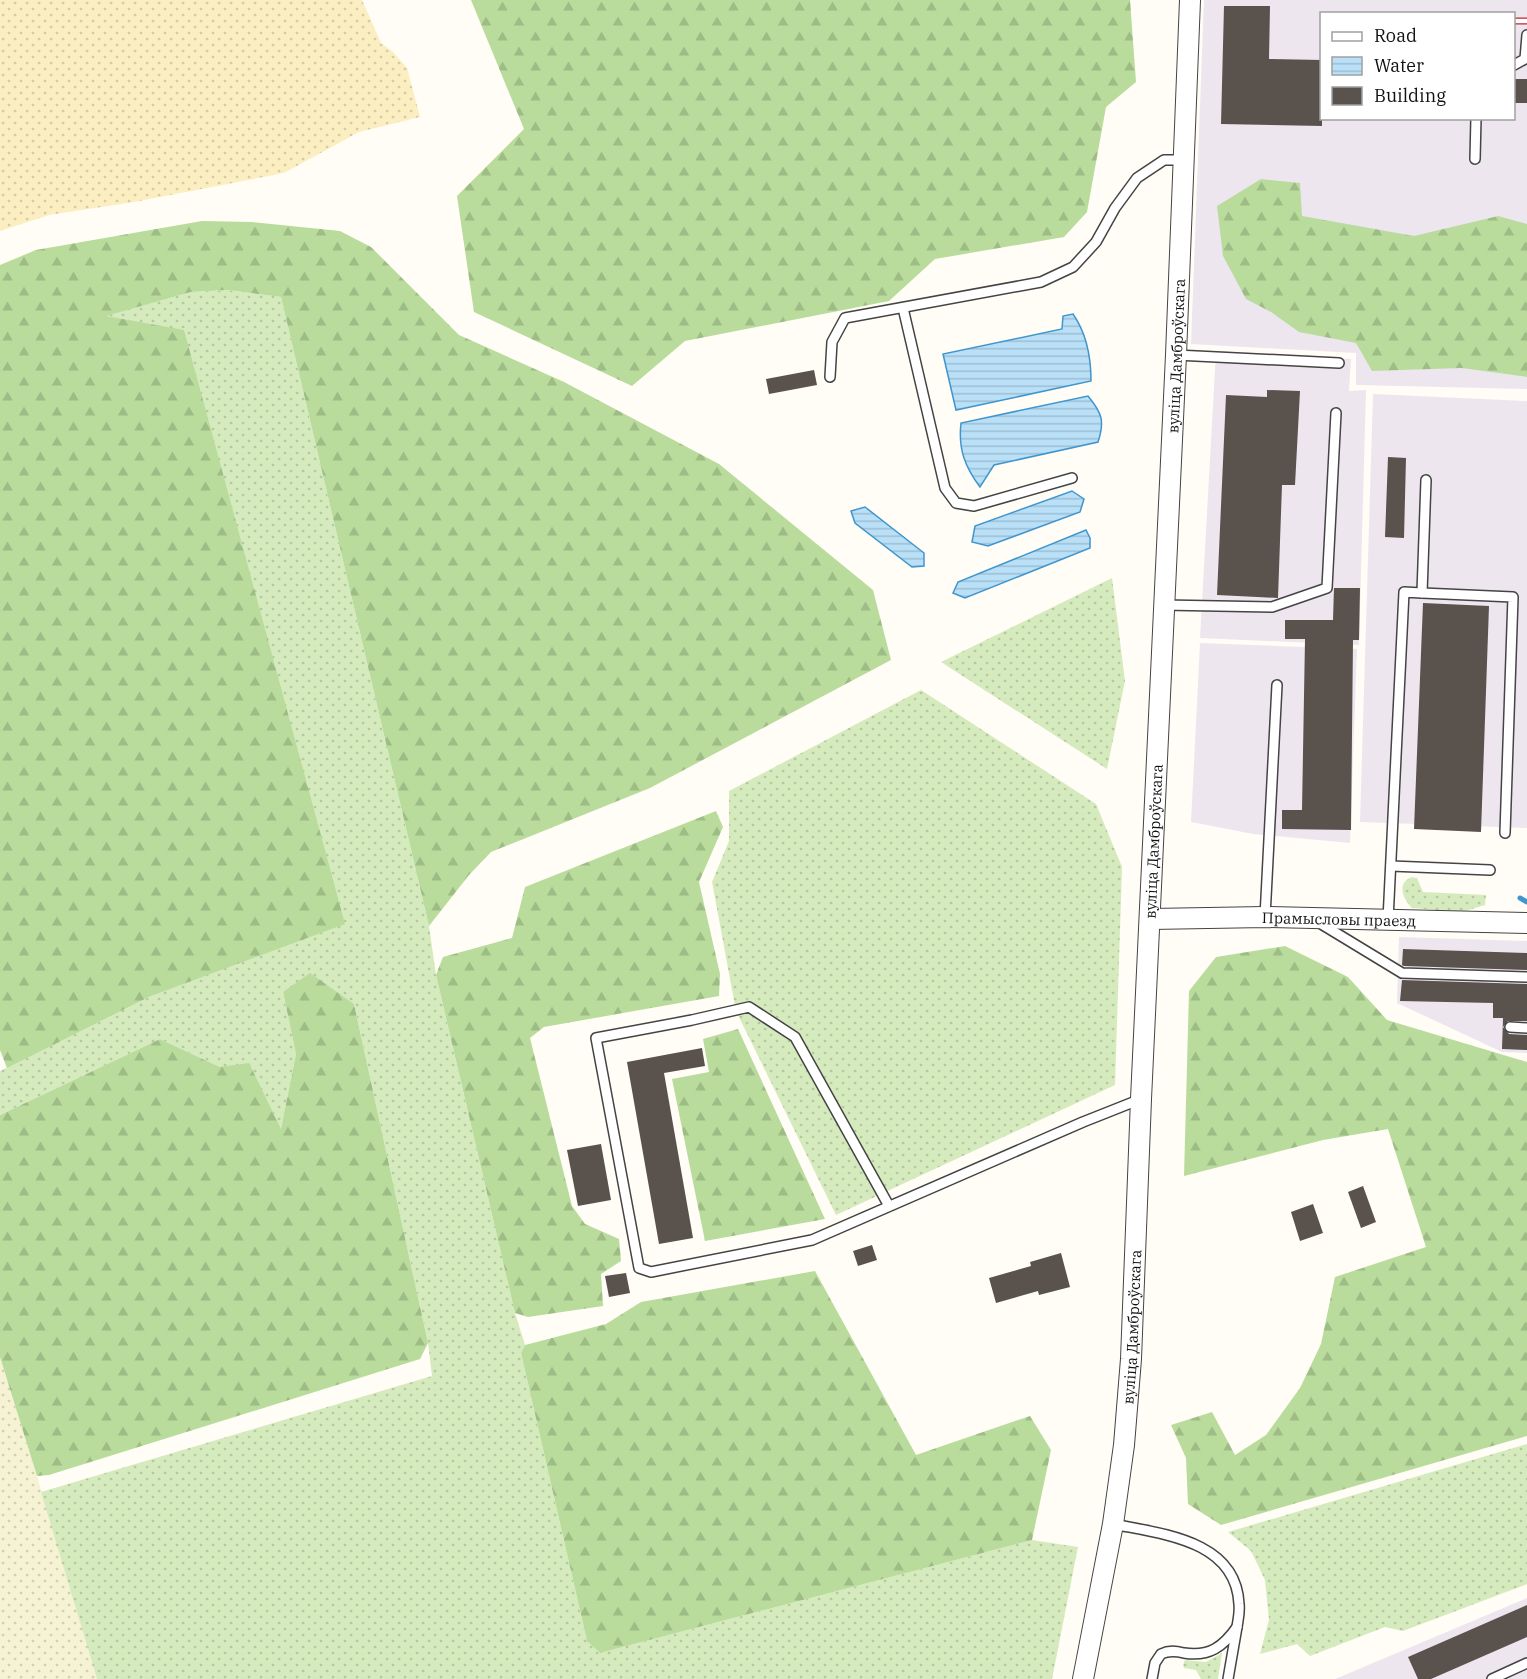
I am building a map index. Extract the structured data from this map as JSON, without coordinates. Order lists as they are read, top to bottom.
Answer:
{
  "streets": {
    "street": ["вуліца Дамброўскага", "Прамысловы праезд"]
  },
  "crossings": [
    ["вуліца Дамброўскага", "Прамысловы праезд"]
  ],
  "legend": ["Road", "Water", "Building"]
}
